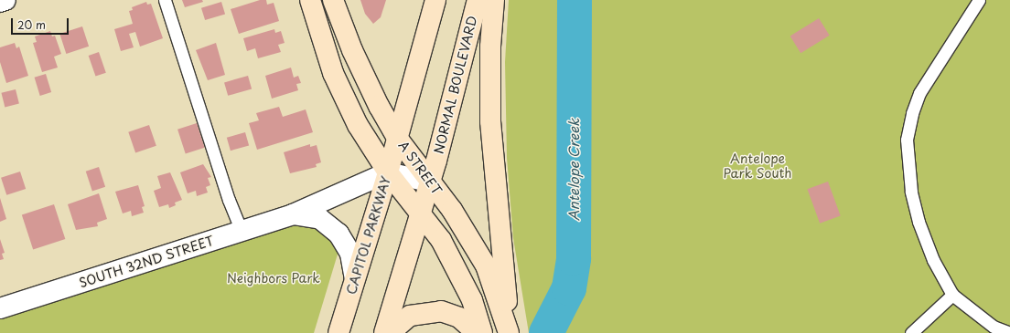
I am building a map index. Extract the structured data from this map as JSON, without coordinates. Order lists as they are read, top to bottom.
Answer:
{
  "streets": {
    "main road": ["NORMAL BOULEVARD", "A STREET", "CAPITOL PARKWAY"],
    "street": ["SOUTH 32ND STREET"]
  },
  "crossings": [
    ["NORMAL BOULEVARD", "A STREET"],
    ["A STREET", "CAPITOL PARKWAY"],
    ["A STREET", "SOUTH 32ND STREET"],
    ["CAPITOL PARKWAY", "SOUTH 32ND STREET"]
  ],
  "water": ["Antelope Creek"],
  "parks": ["Antelope Park South", "Neighbors Park"],
  "scale_bar": "20 m"
}
